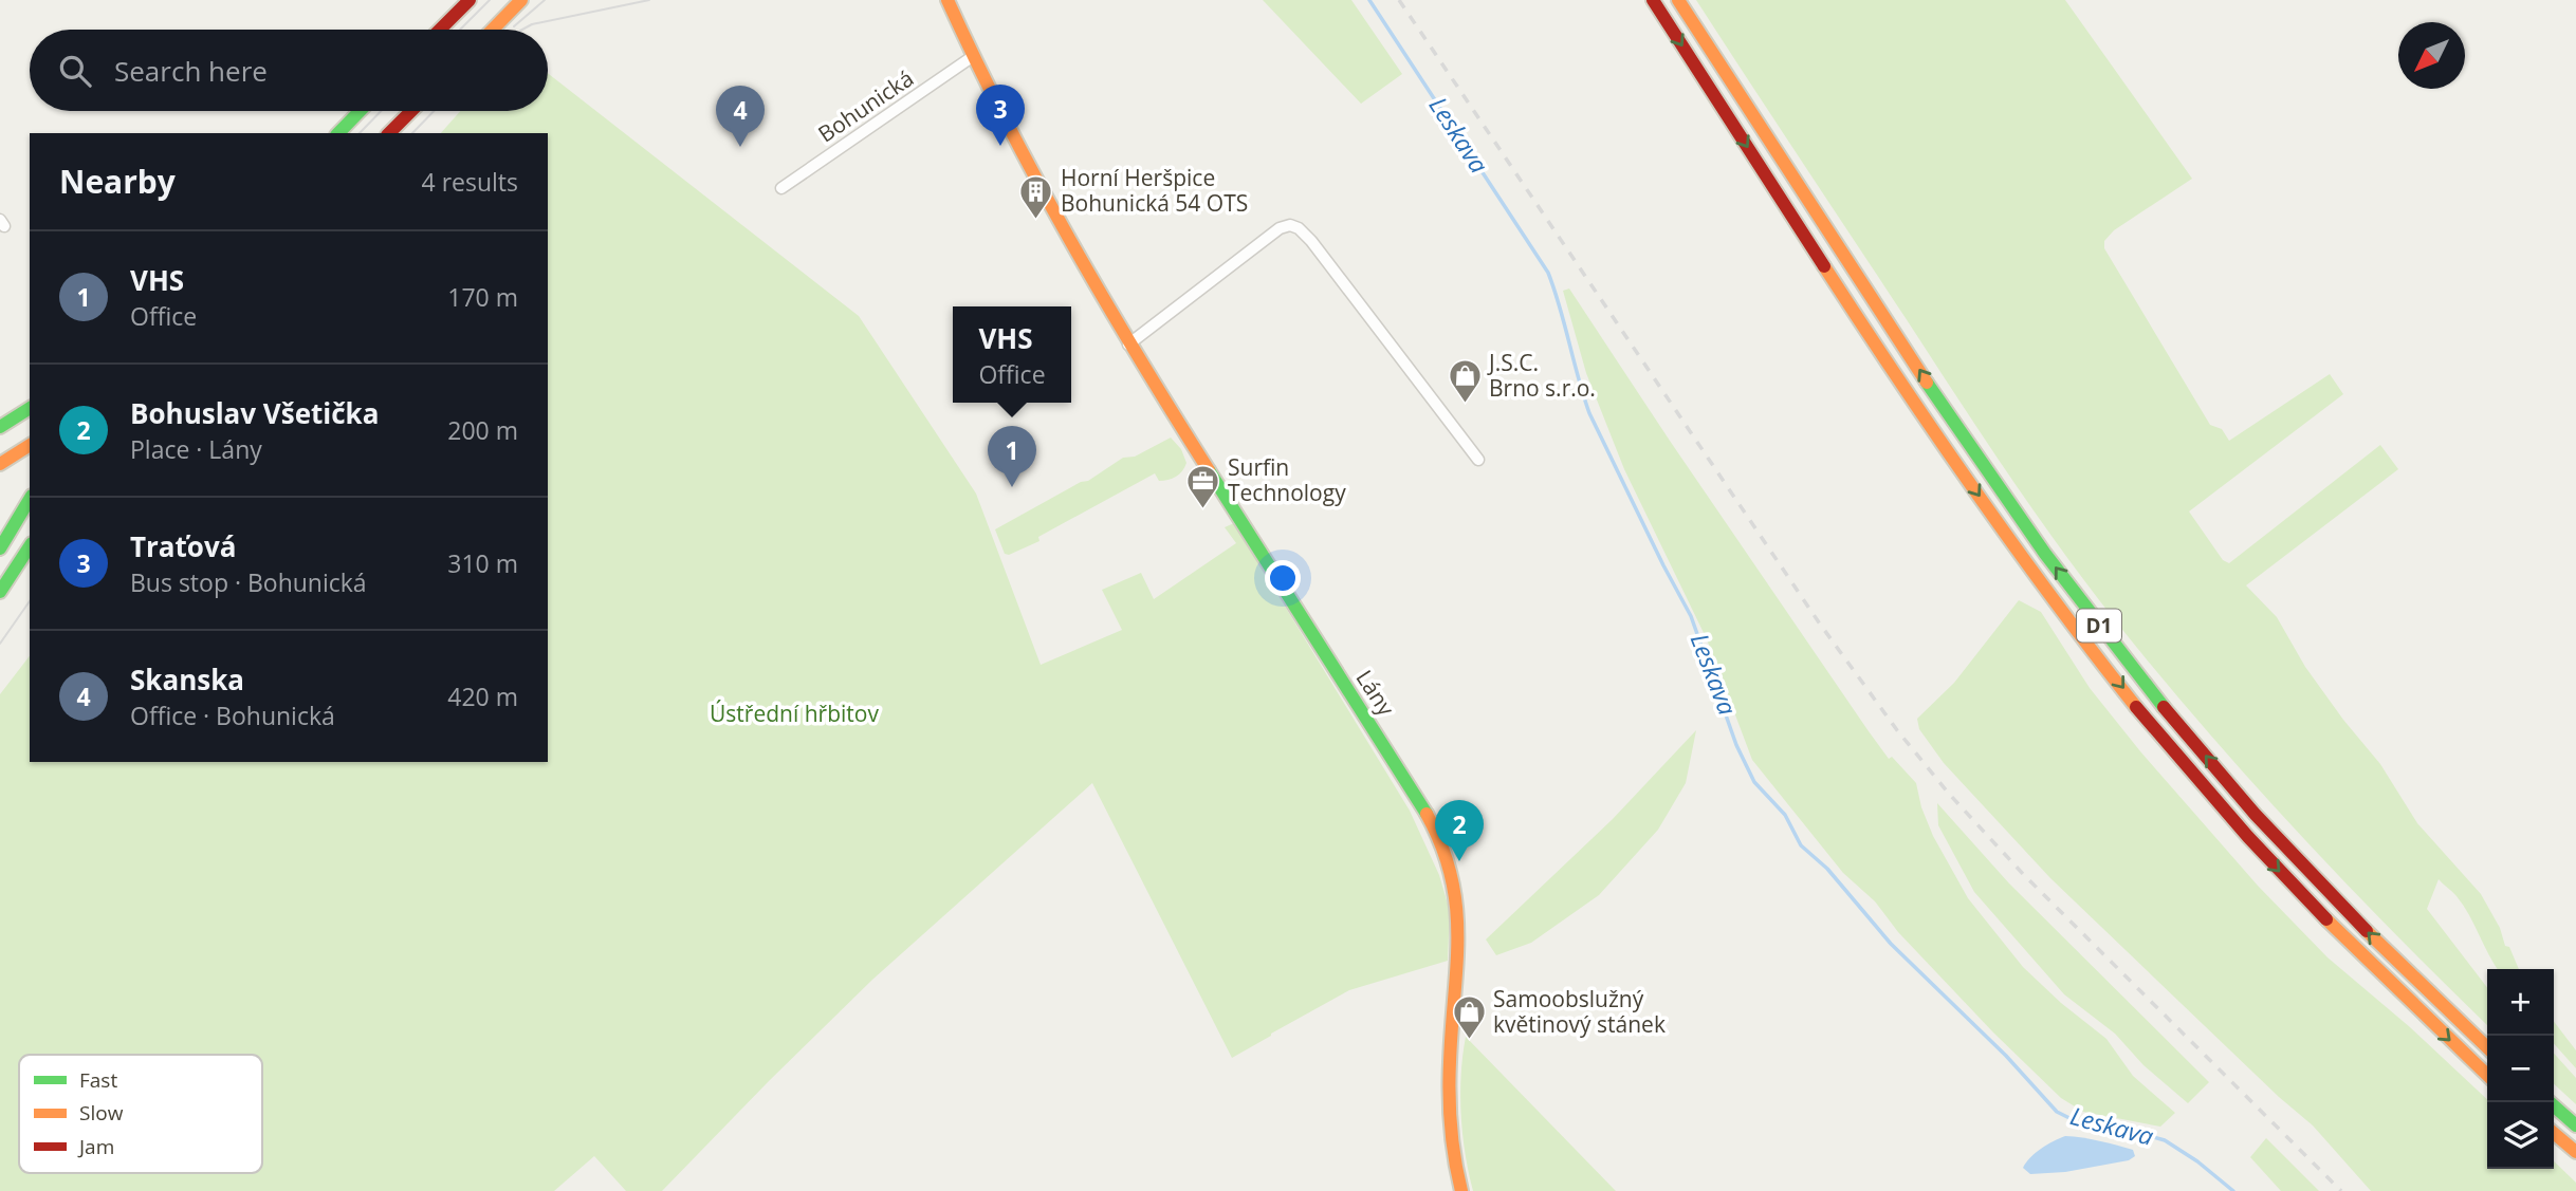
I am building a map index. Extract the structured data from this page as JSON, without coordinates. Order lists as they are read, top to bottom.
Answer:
{
  "streets": {
    "main road": ["D1", "Lány"],
    "street": ["Bohunická"]
  },
  "crossings": [
    ["Bohunická", "Lány"]
  ],
  "water": ["Leskava"],
  "parks": ["Ústřední hřbitov"],
  "places": {
    "building": ["Horní Heršpice Bohunická 54 OTS"],
    "shop": ["J.S.C. Brno s.r.o.", "Samoobslužný květinový stánek"],
    "office": ["Surfin Technology"]
  },
  "legend": ["Fast", "Slow", "Jam"],
  "north": "bottom left",
  "page": {
    "search": "Search here",
    "pins": [
      "3",
      "4",
      "1",
      "2"
    ],
    "heading": ["Nearby", "4 results"],
    "list": [
      {
        "mark": "1",
        "name": "VHS",
        "note": "Office",
        "value": "170 m"
      },
      {
        "mark": "2",
        "name": "Bohuslav Všetička",
        "note": "Place · Lány",
        "value": "200 m"
      },
      {
        "mark": "3",
        "name": "Traťová",
        "note": "Bus stop · Bohunická",
        "value": "310 m"
      },
      {
        "mark": "4",
        "name": "Skanska",
        "note": "Office · Bohunická",
        "value": "420 m"
      }
    ],
    "popup": ["VHS", "Office"],
    "map_buttons": ["+", "−"]
  }
}
